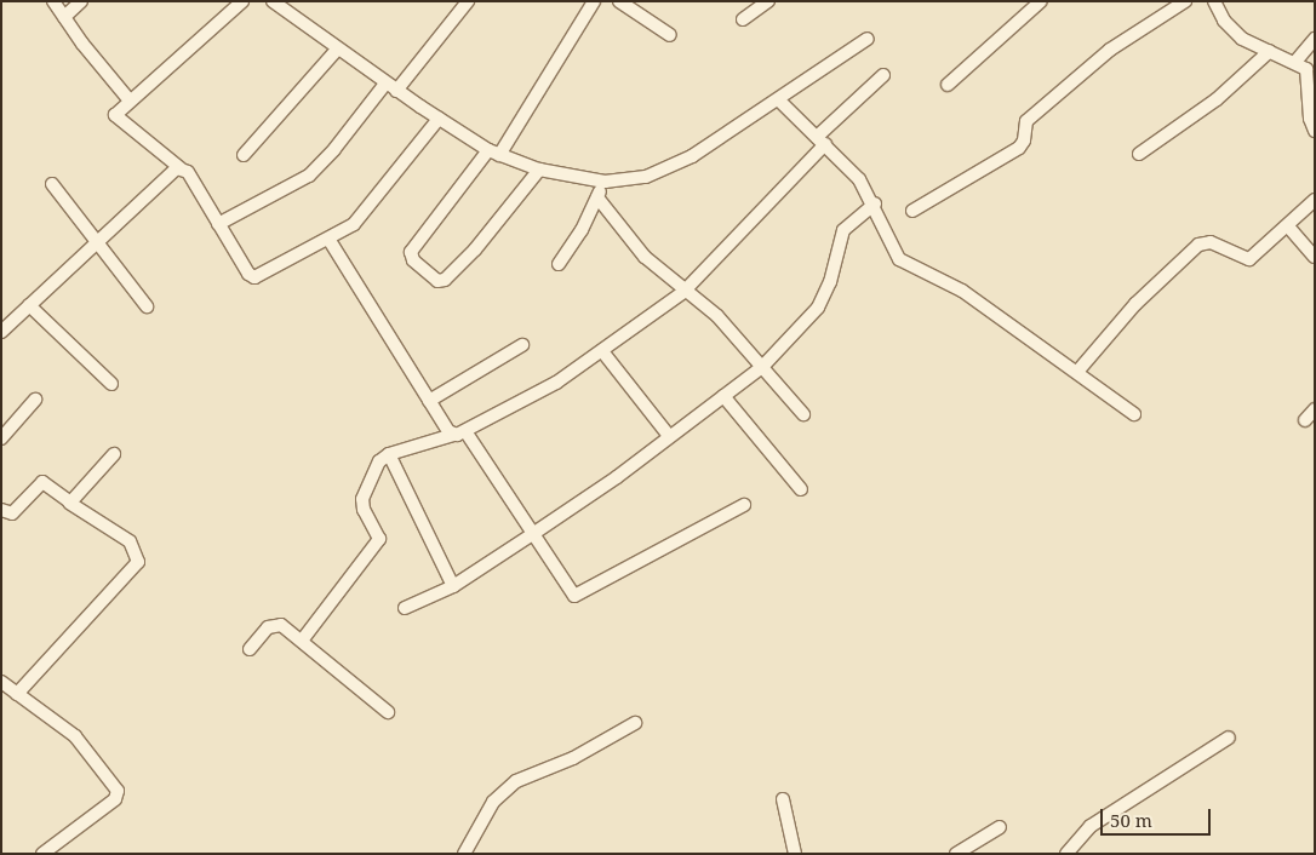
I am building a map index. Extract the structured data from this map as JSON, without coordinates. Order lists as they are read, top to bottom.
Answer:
{
  "scale_bar": "50 m"
}
